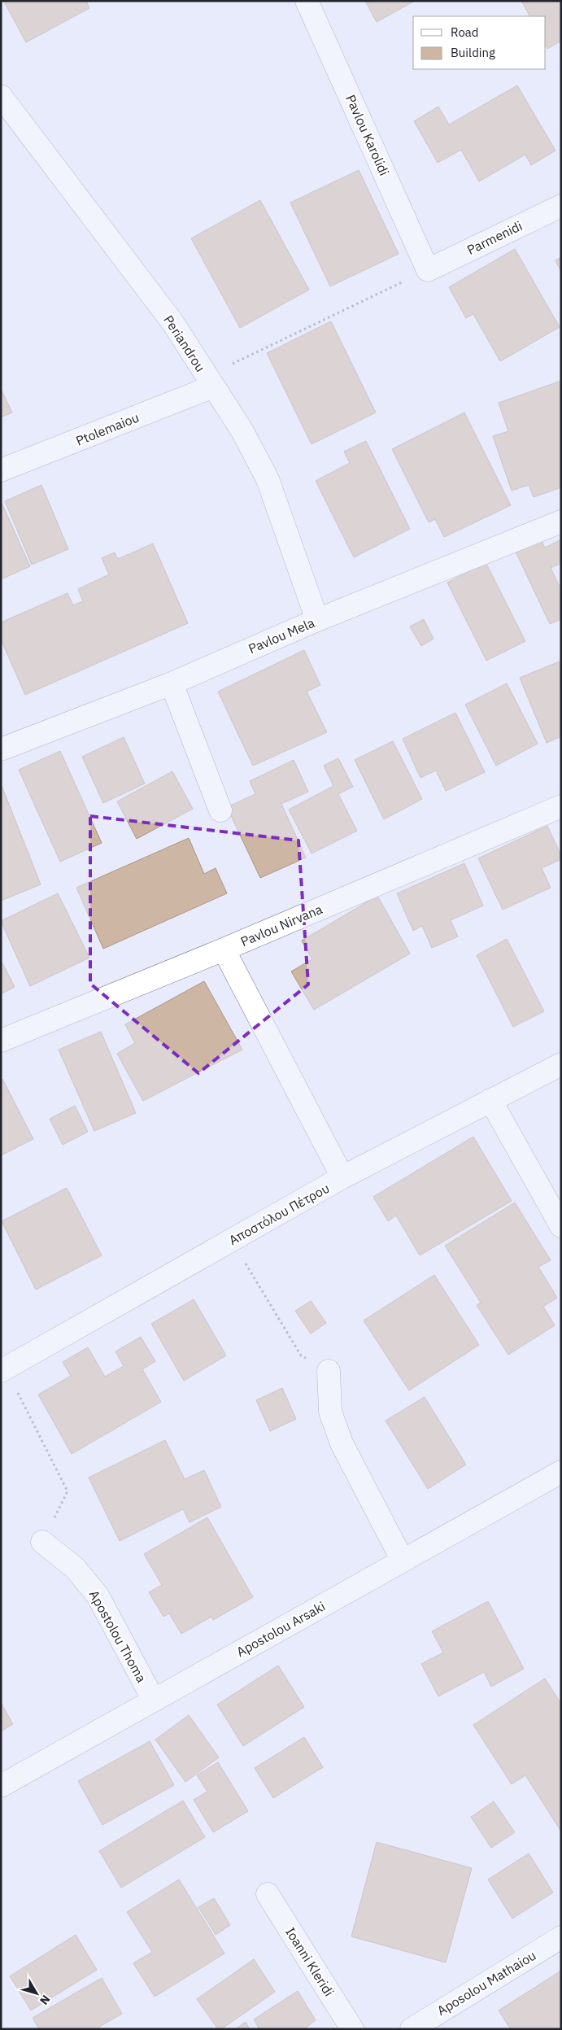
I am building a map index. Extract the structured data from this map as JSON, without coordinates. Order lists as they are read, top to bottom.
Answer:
{
  "streets": {
    "street": [
      "Pavlou Karolidi",
      "Parmenidi",
      "Periandrou",
      "Ptolemaiou",
      "Pavlou Mela",
      "Pavlou Nirvana",
      "Αποστόλου Πέτρου",
      "Apostolou Arsaki",
      "Apostolou Thoma",
      "Ioanni Kleridi",
      "Aposolou Mathaiou"
    ]
  },
  "crossings": [
    ["Pavlou Karolidi", "Parmenidi"],
    ["Periandrou", "Ptolemaiou"],
    ["Periandrou", "Pavlou Mela"],
    ["Apostolou Arsaki", "Apostolou Thoma"]
  ],
  "legend": ["Road", "Building"],
  "north": "bottom right"
}
